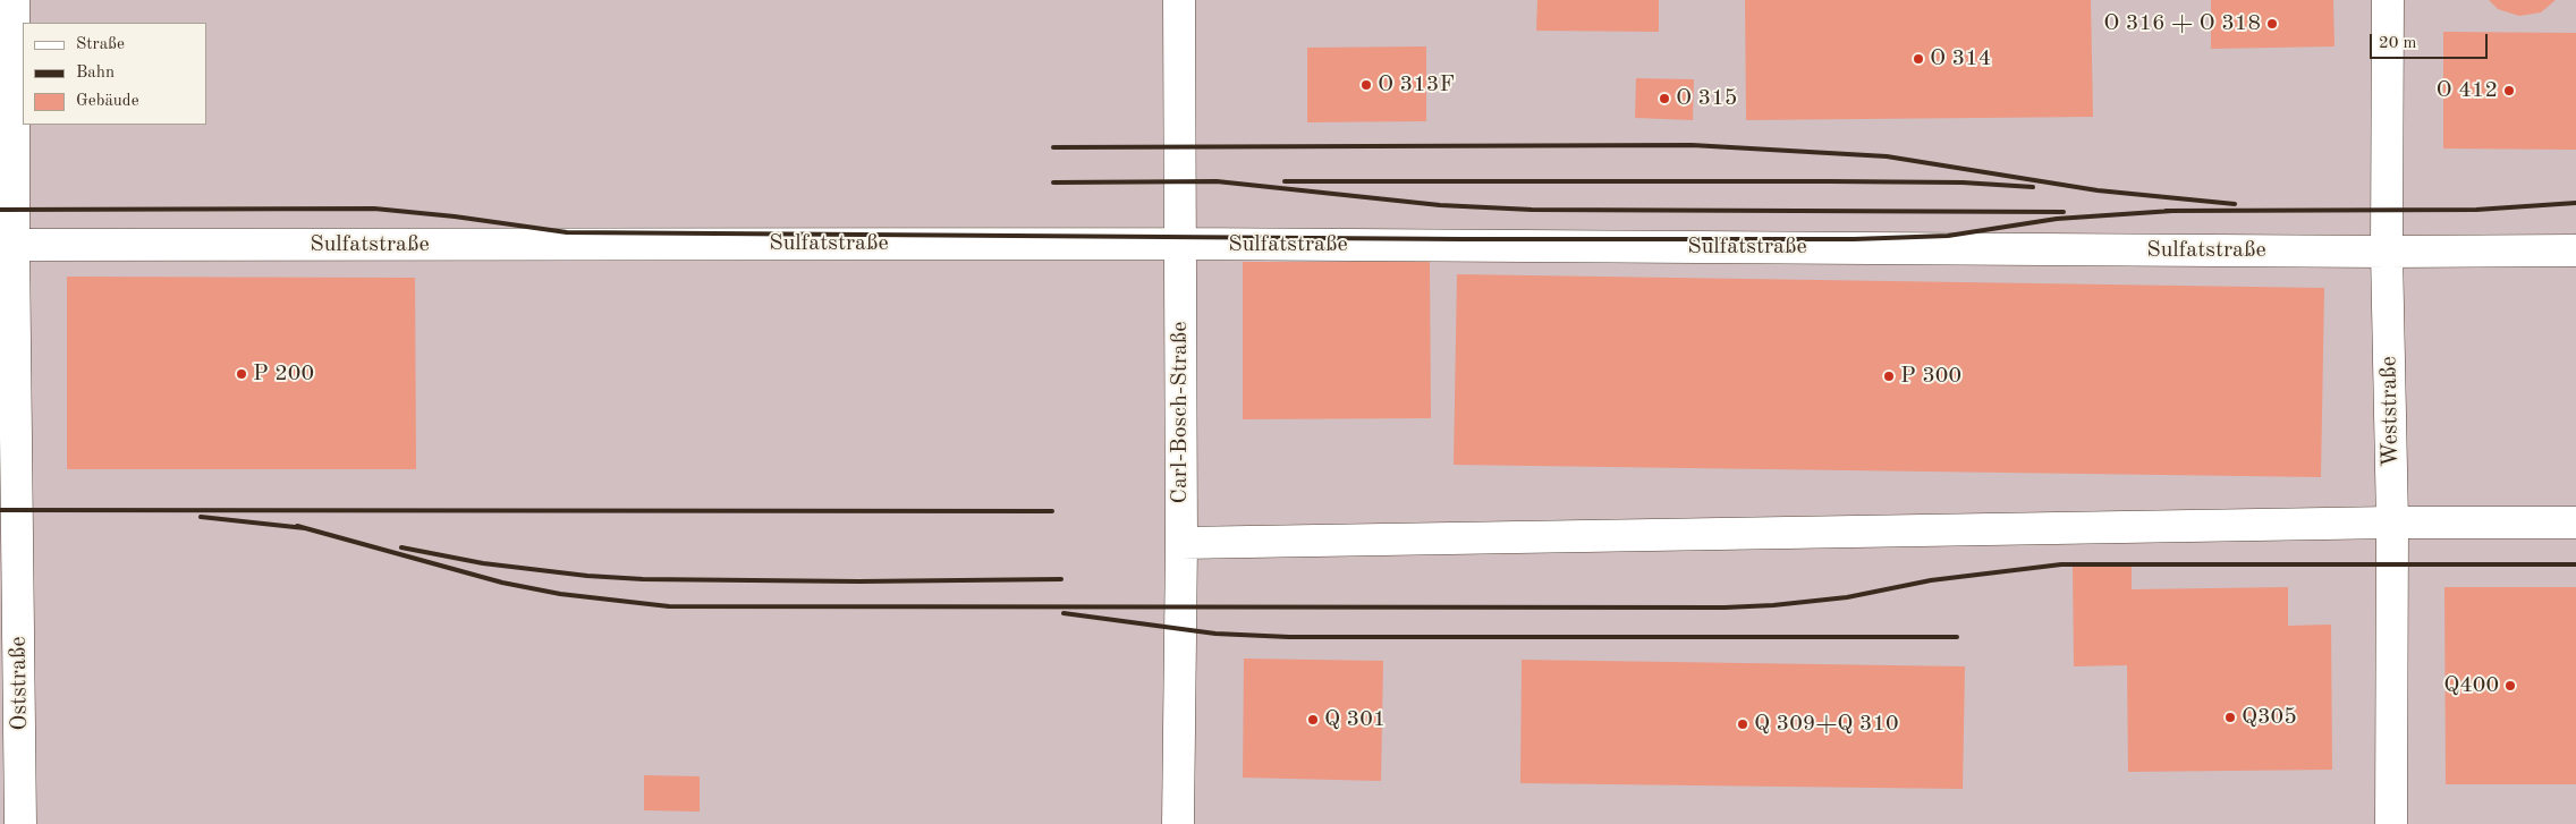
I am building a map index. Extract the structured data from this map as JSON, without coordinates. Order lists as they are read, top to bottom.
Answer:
{
  "streets": {
    "street": [
      "Sulfatstraße",
      "Weststraße",
      "Carl-Bosch-Straße",
      "Oststraße"
    ]
  },
  "crossings": [
    ["Sulfatstraße", "Weststraße"],
    ["Sulfatstraße", "Carl-Bosch-Straße"],
    ["Sulfatstraße", "Oststraße"]
  ],
  "places": [
    "O 316 + O 318",
    "O 314",
    "O 313F",
    "O 412",
    "O 315",
    "P 200",
    "P 300",
    "Q400",
    "Q305",
    "Q 301",
    "Q 309+Q 310"
  ],
  "legend": ["Straße", "Bahn", "Gebäude"],
  "scale_bar": "20 m"
}
